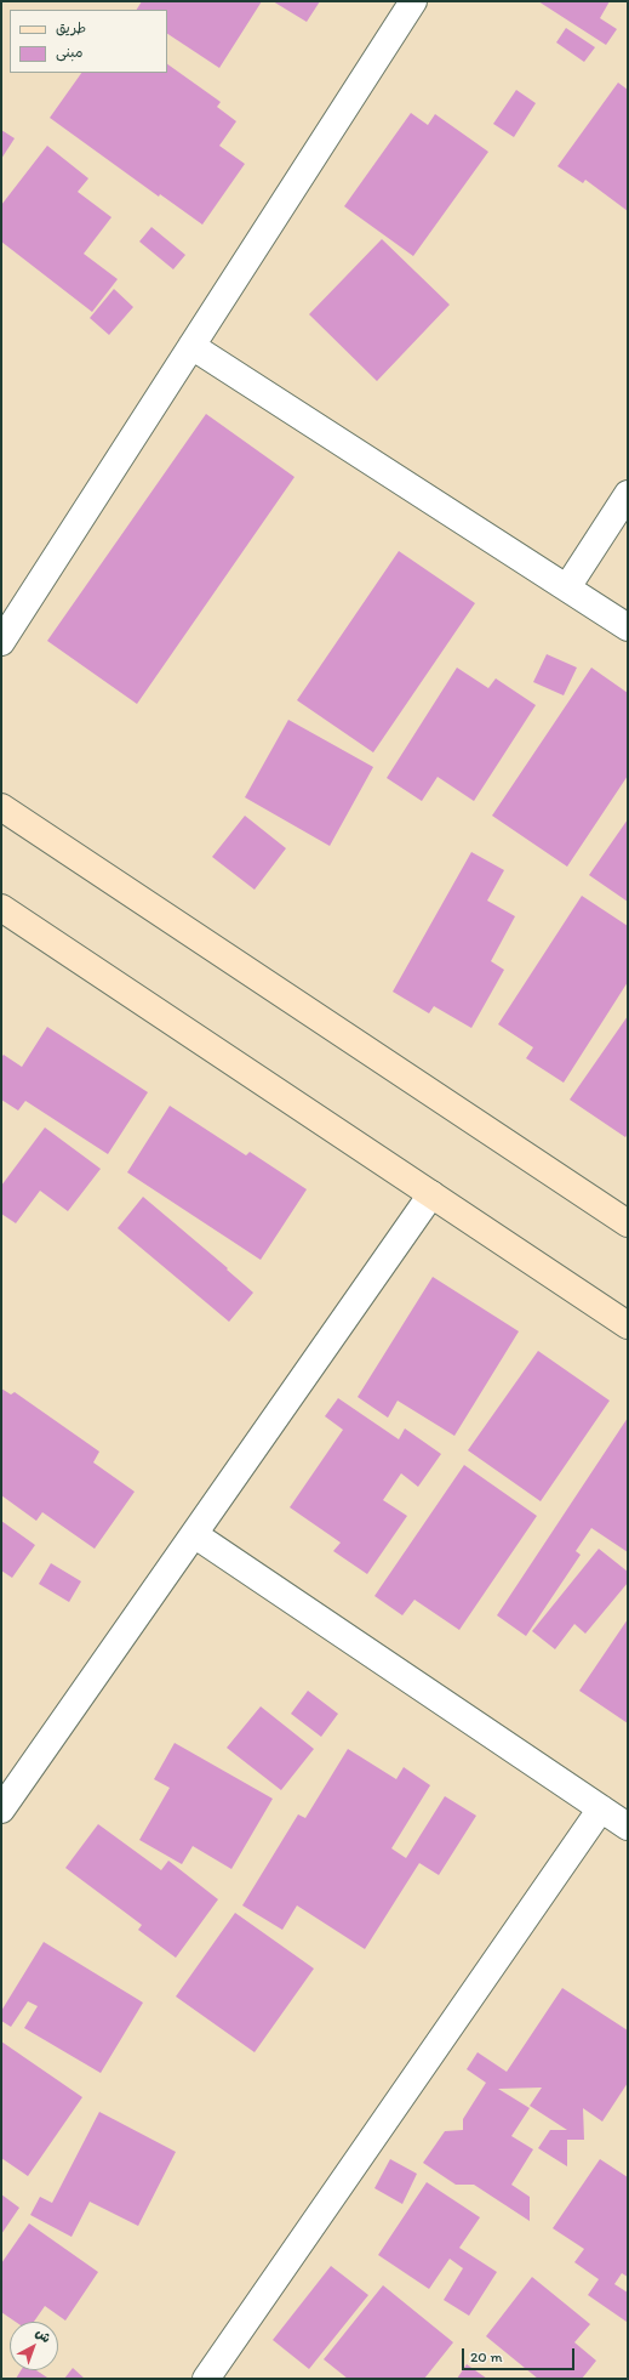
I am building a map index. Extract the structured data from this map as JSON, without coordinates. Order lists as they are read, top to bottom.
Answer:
{
  "legend": ["طريق", "مبنى"],
  "scale_bar": "20 m",
  "north": "top right"
}
